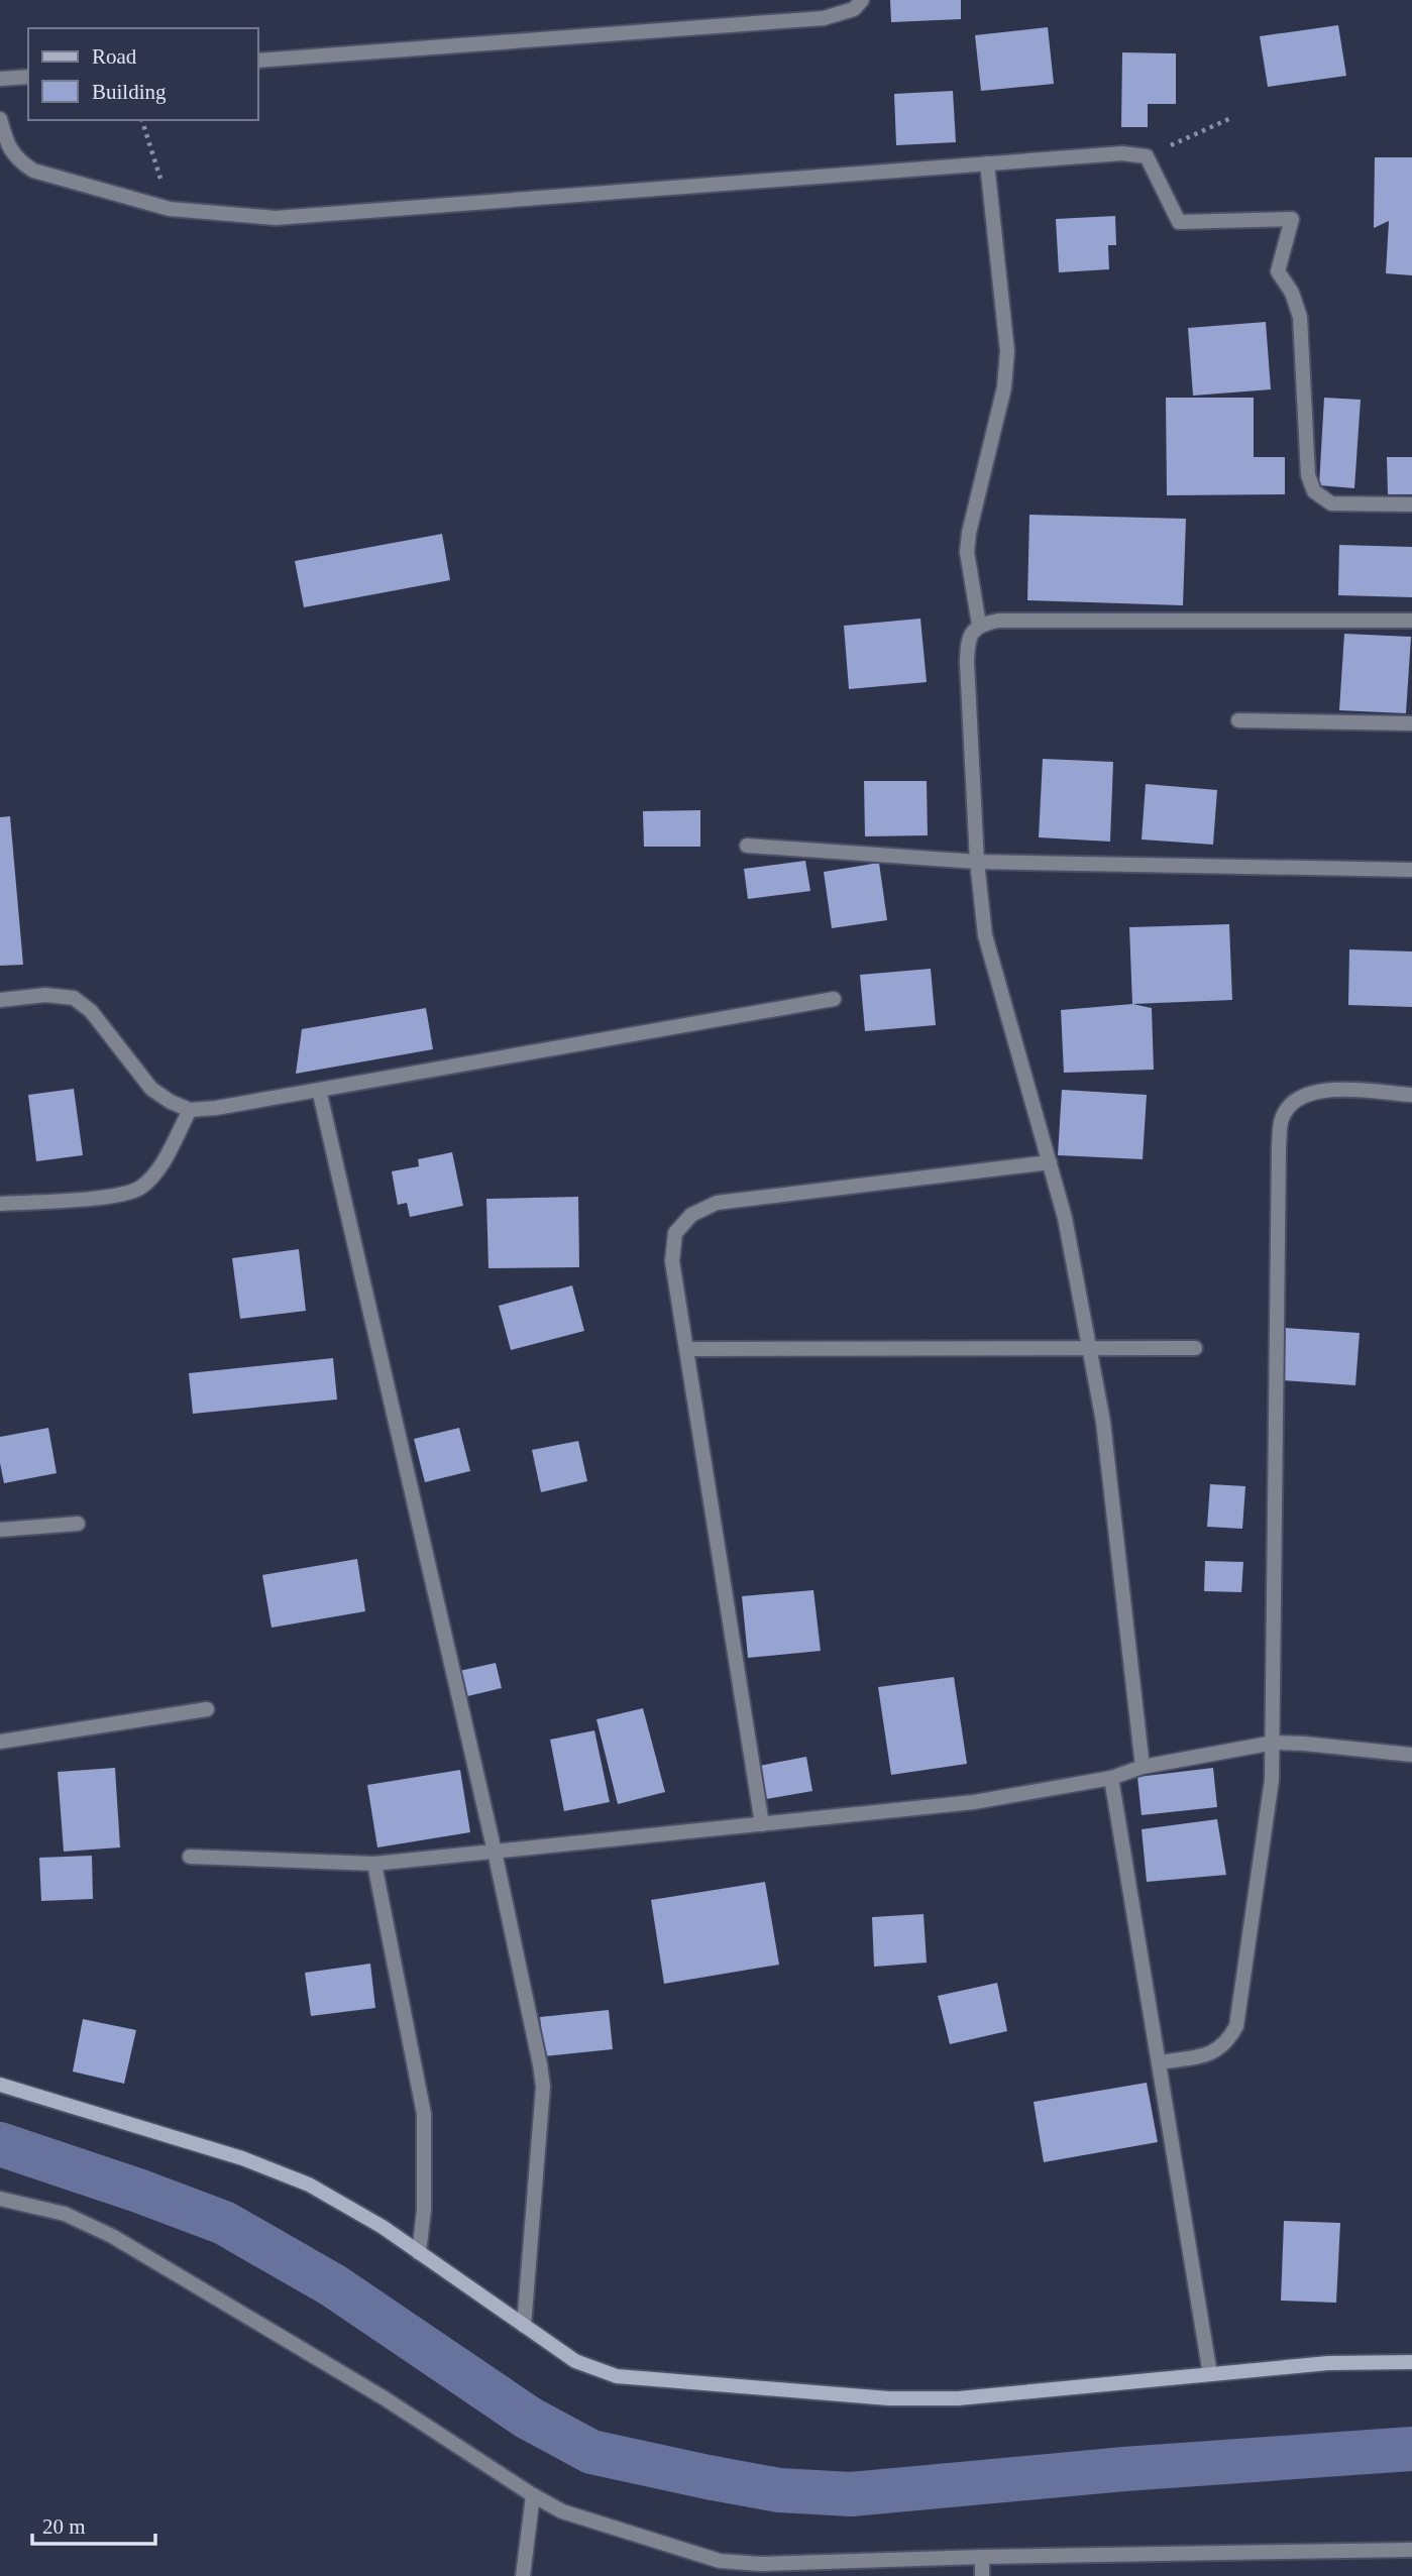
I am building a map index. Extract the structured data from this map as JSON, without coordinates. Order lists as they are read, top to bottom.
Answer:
{
  "legend": ["Road", "Building"],
  "scale_bar": "20 m"
}
